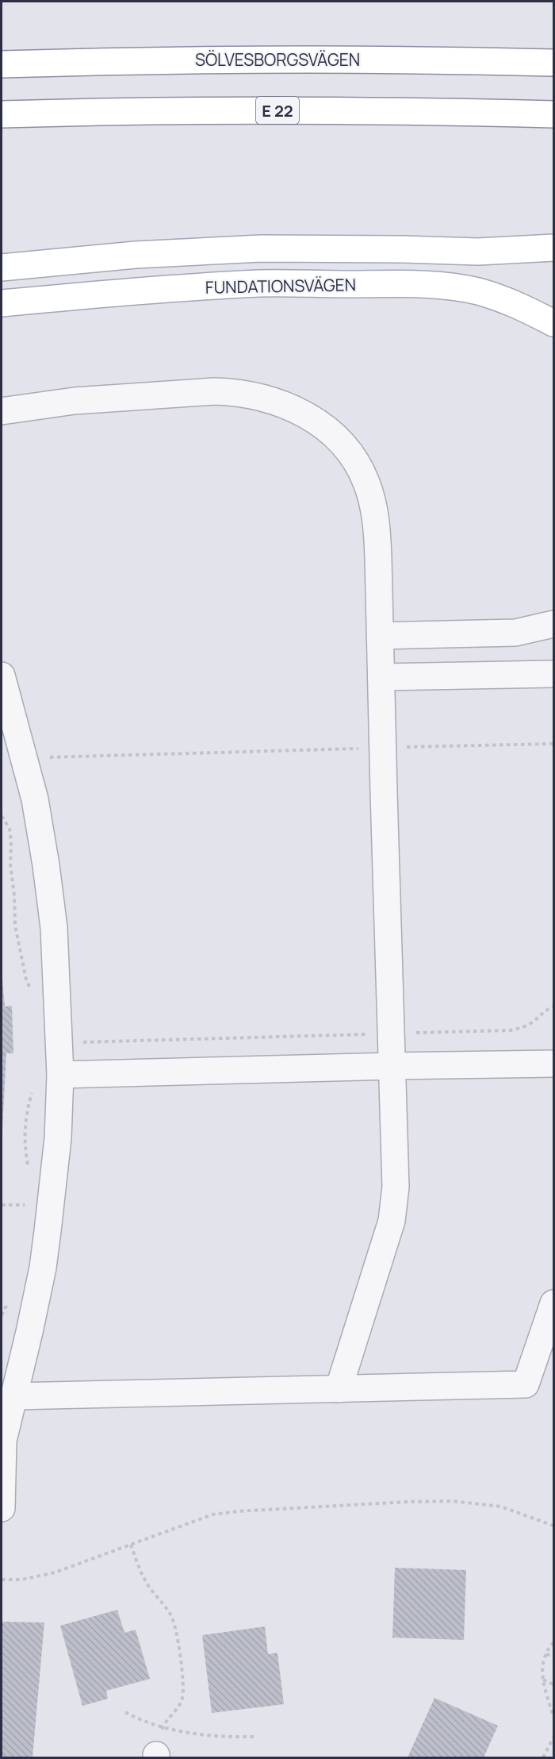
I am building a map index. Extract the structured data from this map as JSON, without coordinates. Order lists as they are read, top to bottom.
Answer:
{
  "streets": {
    "main road": ["SÖLVESBORGSVÄGEN", "E 22", "FUNDATIONSVÄGEN"]
  }
}
